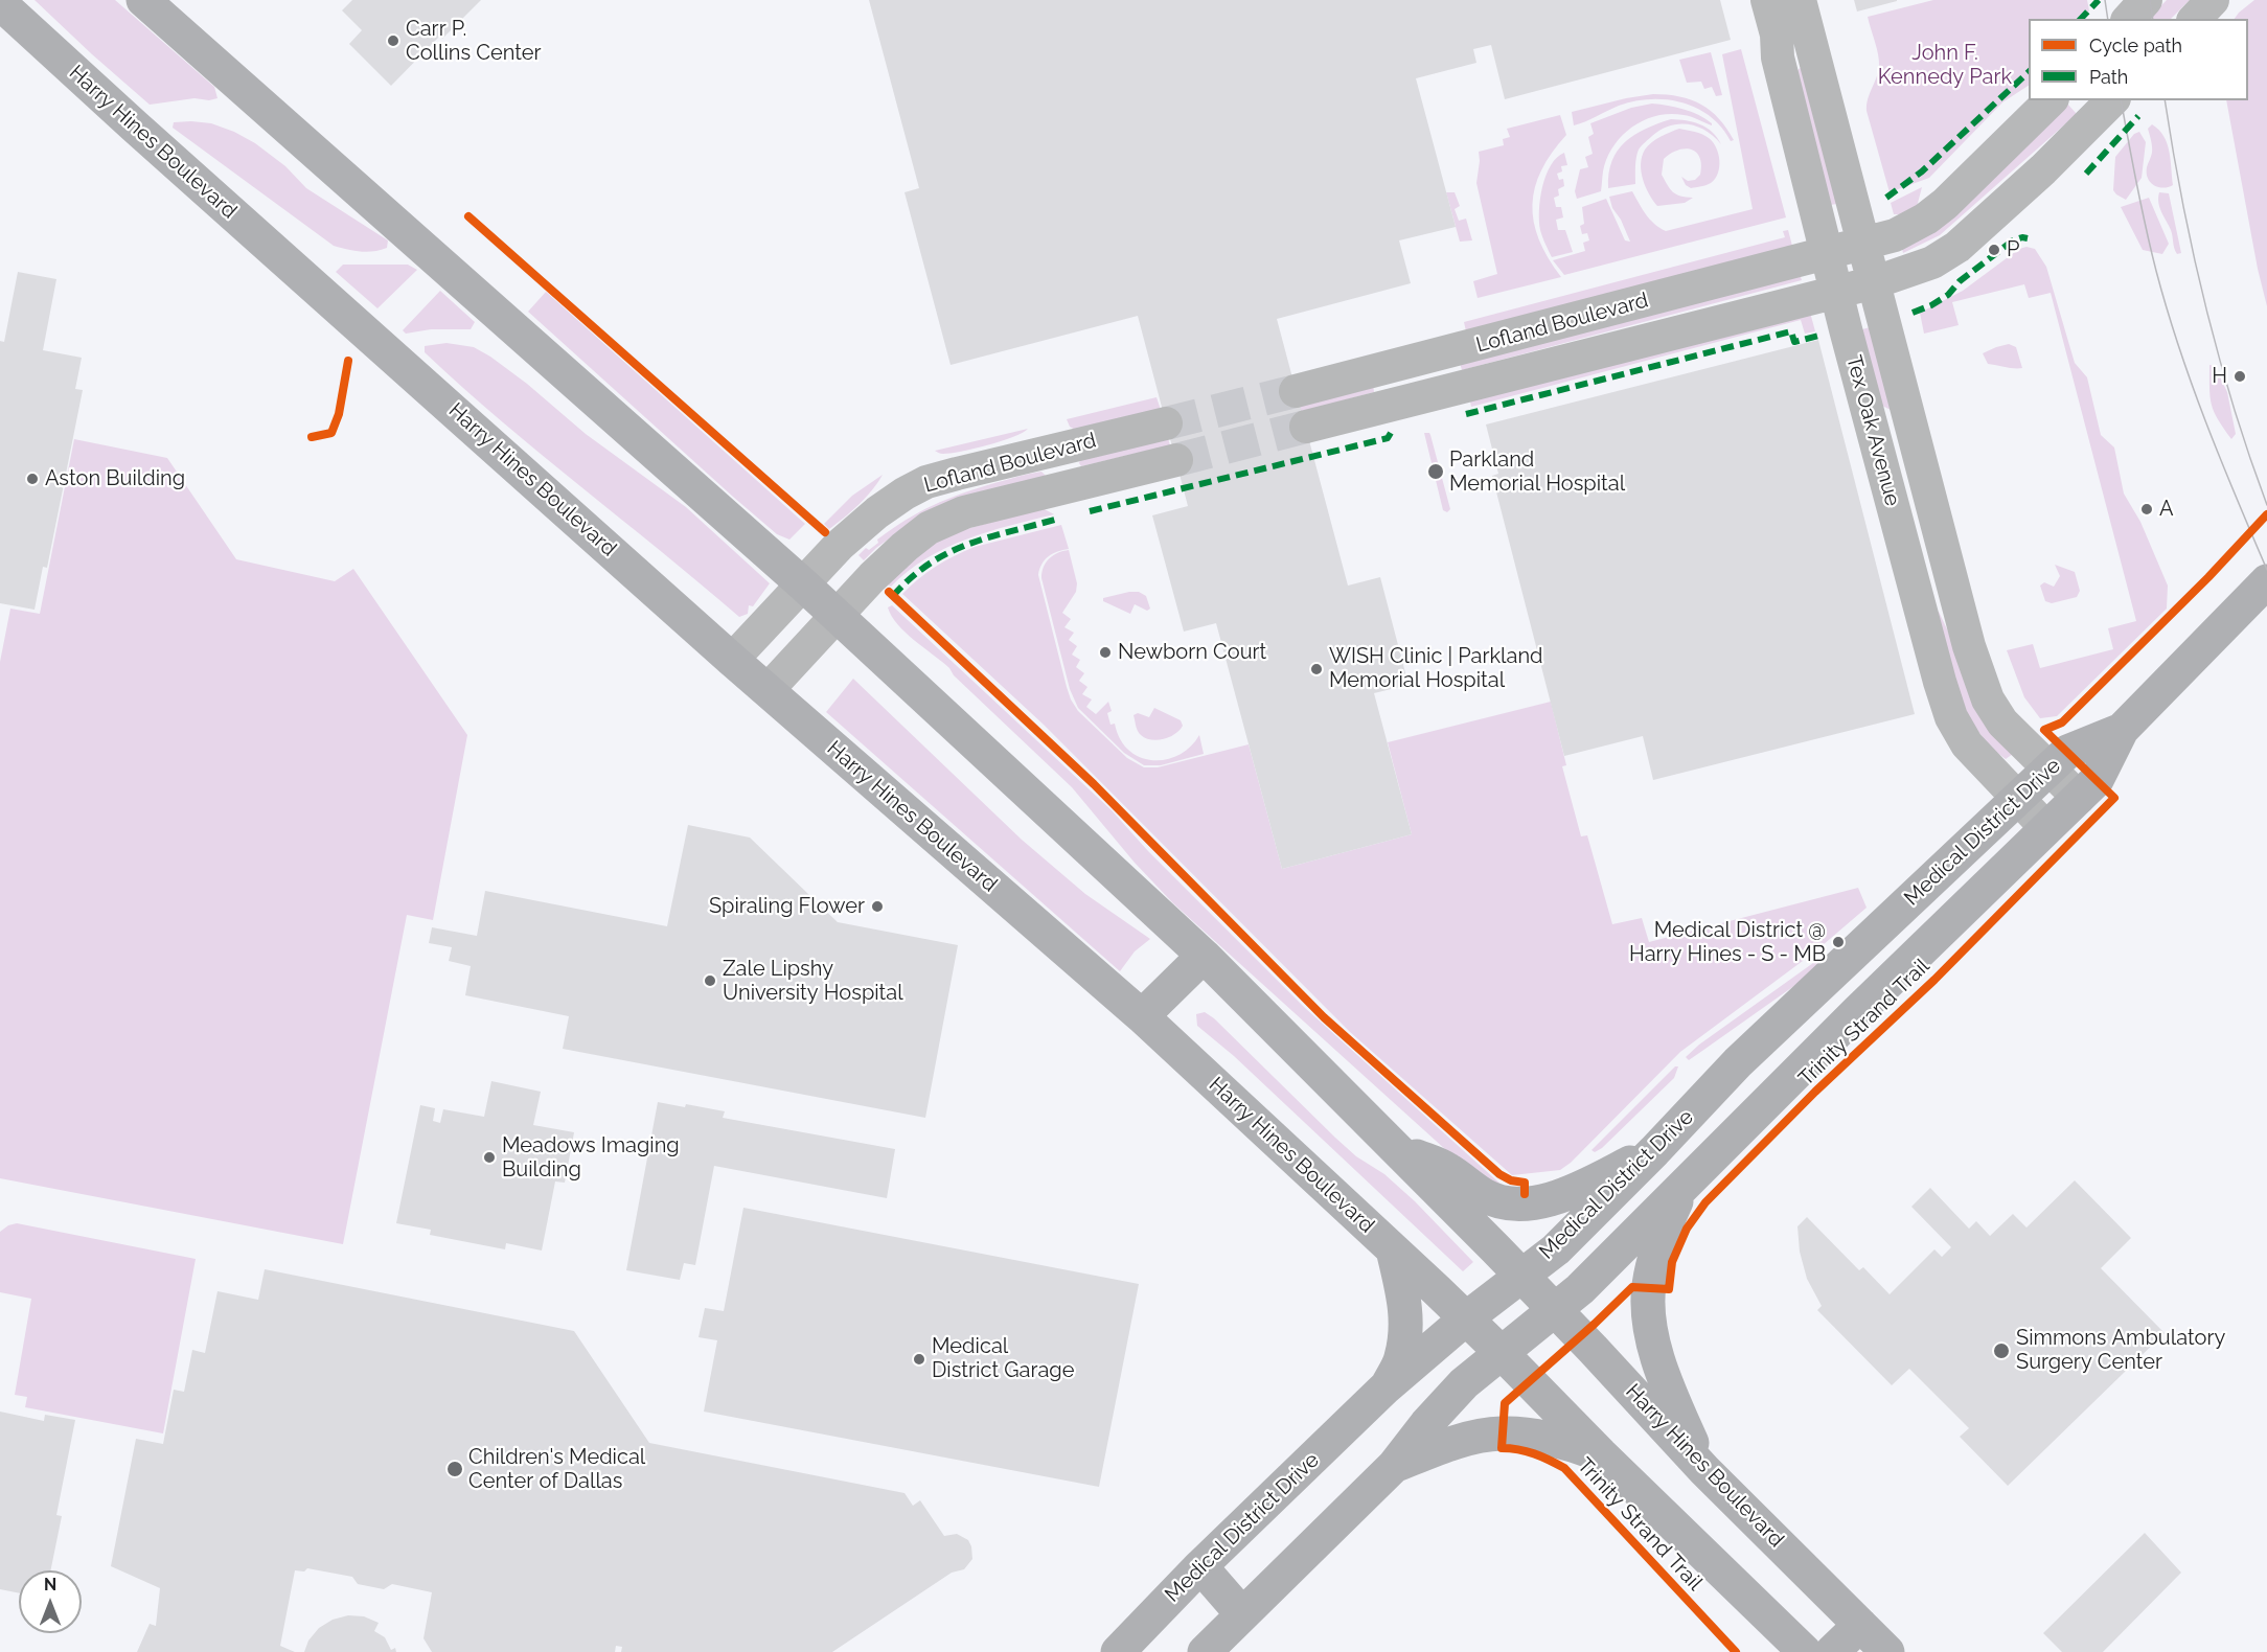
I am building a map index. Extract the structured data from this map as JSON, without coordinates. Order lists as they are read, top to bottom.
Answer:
{
  "streets": {
    "main road": ["Harry Hines Boulevard", "Medical District Drive"],
    "street": ["Lofland Boulevard", "Tex Oak Avenue"],
    "cycle path": ["Trinity Strand Trail"]
  },
  "crossings": [
    ["Harry Hines Boulevard", "Lofland Boulevard"],
    ["Harry Hines Boulevard", "Medical District Drive"],
    ["Lofland Boulevard", "Tex Oak Avenue"],
    ["Tex Oak Avenue", "Medical District Drive"]
  ],
  "parks": ["John F. Kennedy Park"],
  "places": [
    "Carr P. Collins Center",
    "P",
    "H",
    "Parkland Memorial Hospital",
    "Aston Building",
    "A",
    "Newborn Court",
    "WISH Clinic | Parkland Memorial Hospital",
    "Spiraling Flower",
    "Medical District @ Harry Hines - S - MB",
    "Zale Lipshy University Hospital",
    "Meadows Imaging Building",
    "Simmons Ambulatory Surgery Center",
    "Medical District Garage",
    "Children's Medical Center of Dallas"
  ],
  "legend": ["Cycle path", "Path"],
  "north": "top"
}
